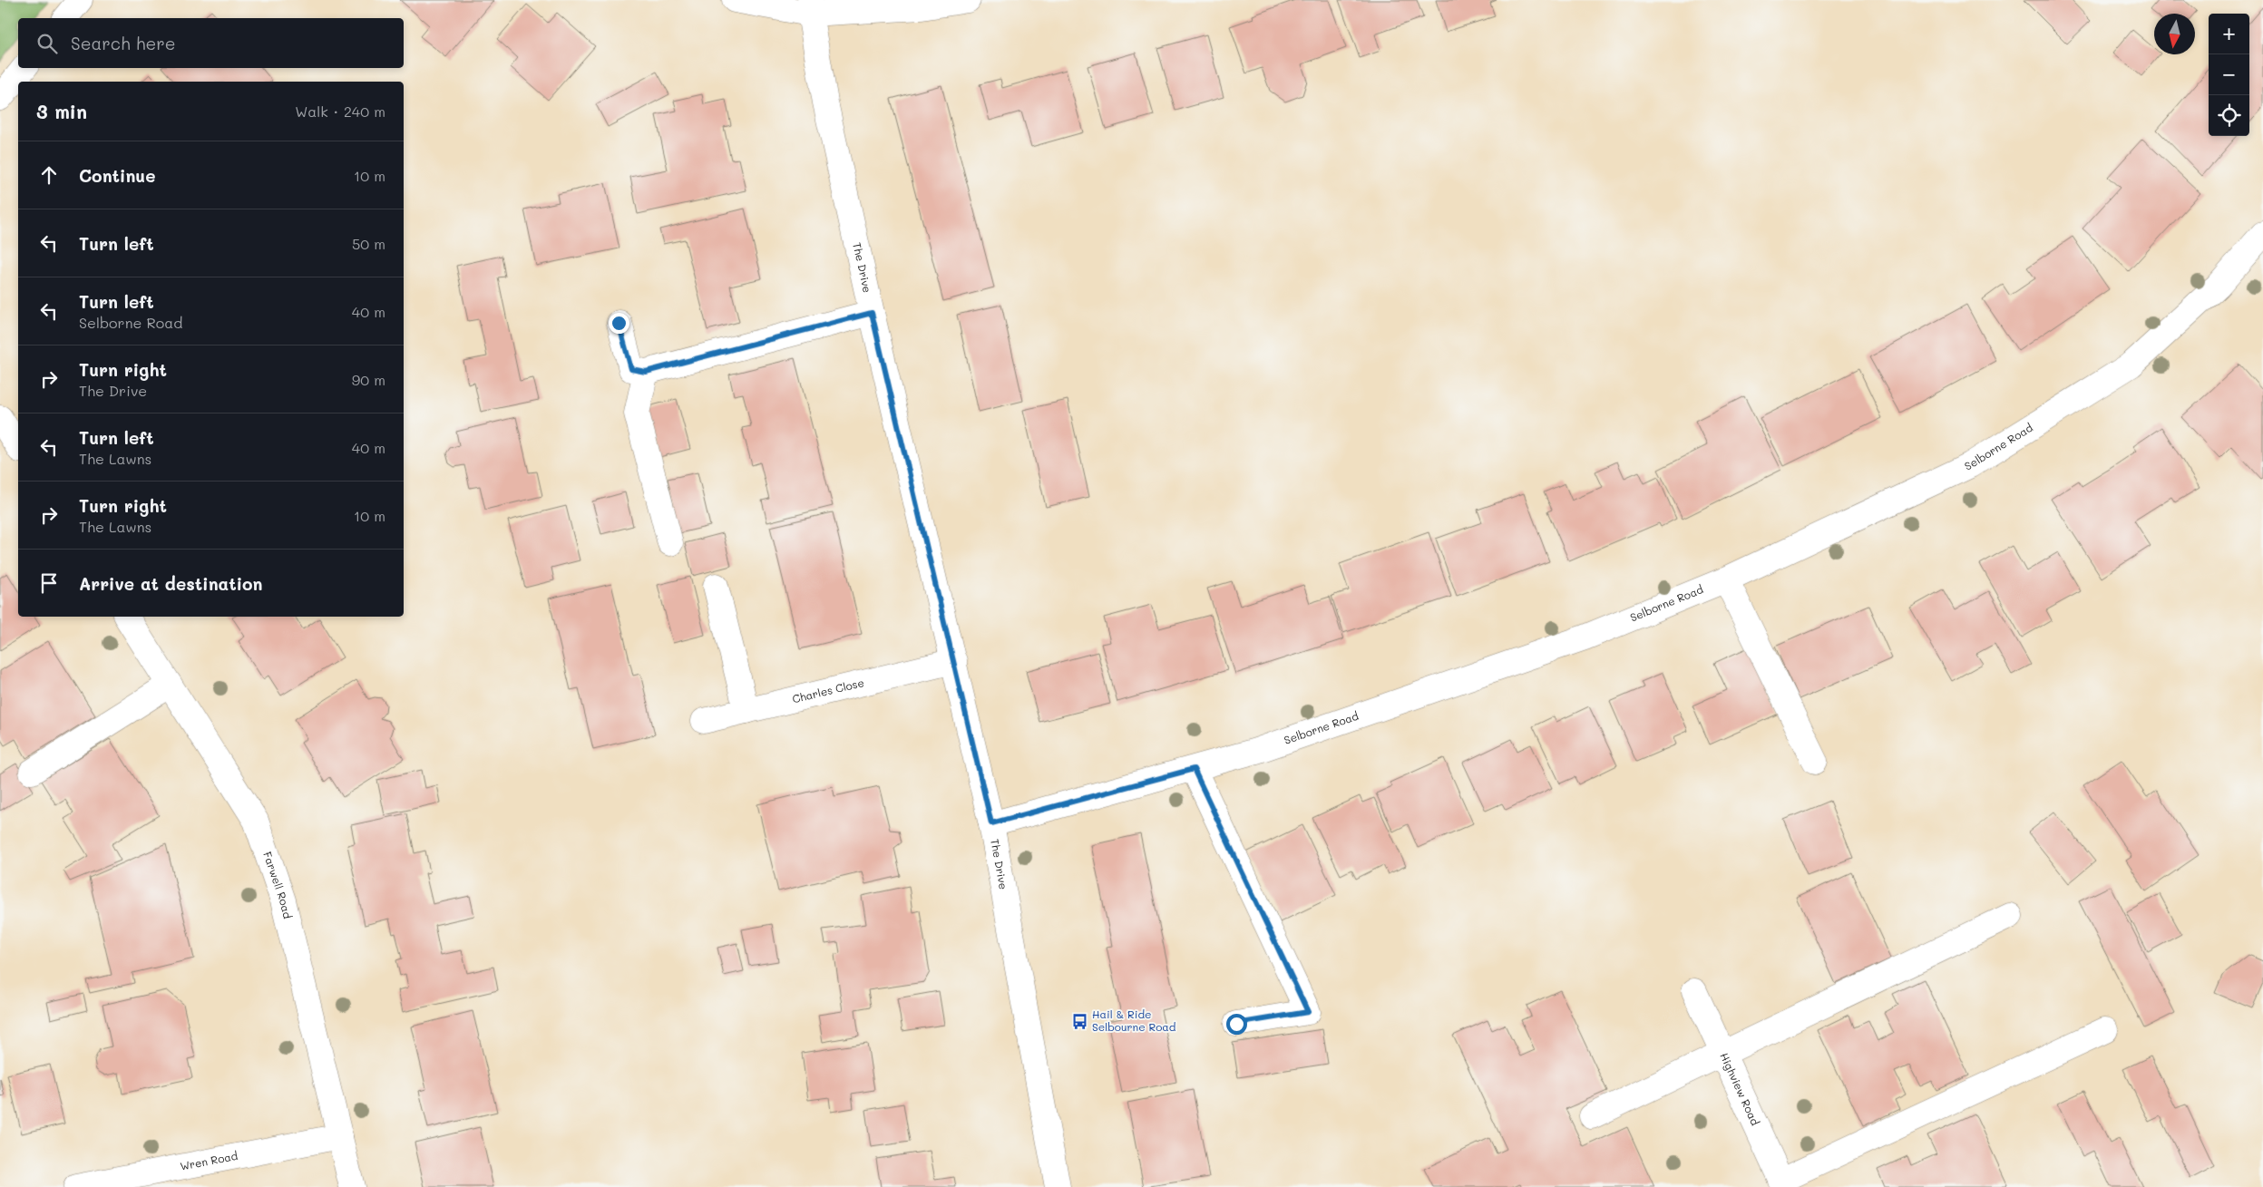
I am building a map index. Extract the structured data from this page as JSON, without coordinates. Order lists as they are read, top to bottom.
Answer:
{
  "streets": {
    "street": [
      "The Drive",
      "Selborne Road",
      "Charles Close",
      "Farwell Road",
      "Highview Road",
      "Wren Road"
    ]
  },
  "crossings": [
    ["The Drive", "Selborne Road"],
    ["The Drive", "Charles Close"],
    ["Farwell Road", "Wren Road"]
  ],
  "places": {
    "bus stop": ["Hail & Ride Selbourne Road"]
  },
  "north": "bottom",
  "page": {
    "map_buttons": ["+", "−"],
    "search": "Search here",
    "heading": ["3 min", "Walk · 240 m"],
    "list": [
      ["Continue", "10 m"],
      ["Turn left", "50 m"],
      ["Turn left", "Selborne Road", "40 m"],
      ["Turn right", "The Drive", "90 m"],
      ["Turn left", "The Lawns", "40 m"],
      ["Turn right", "The Lawns", "10 m"],
      "Arrive at destination"
    ]
  }
}
